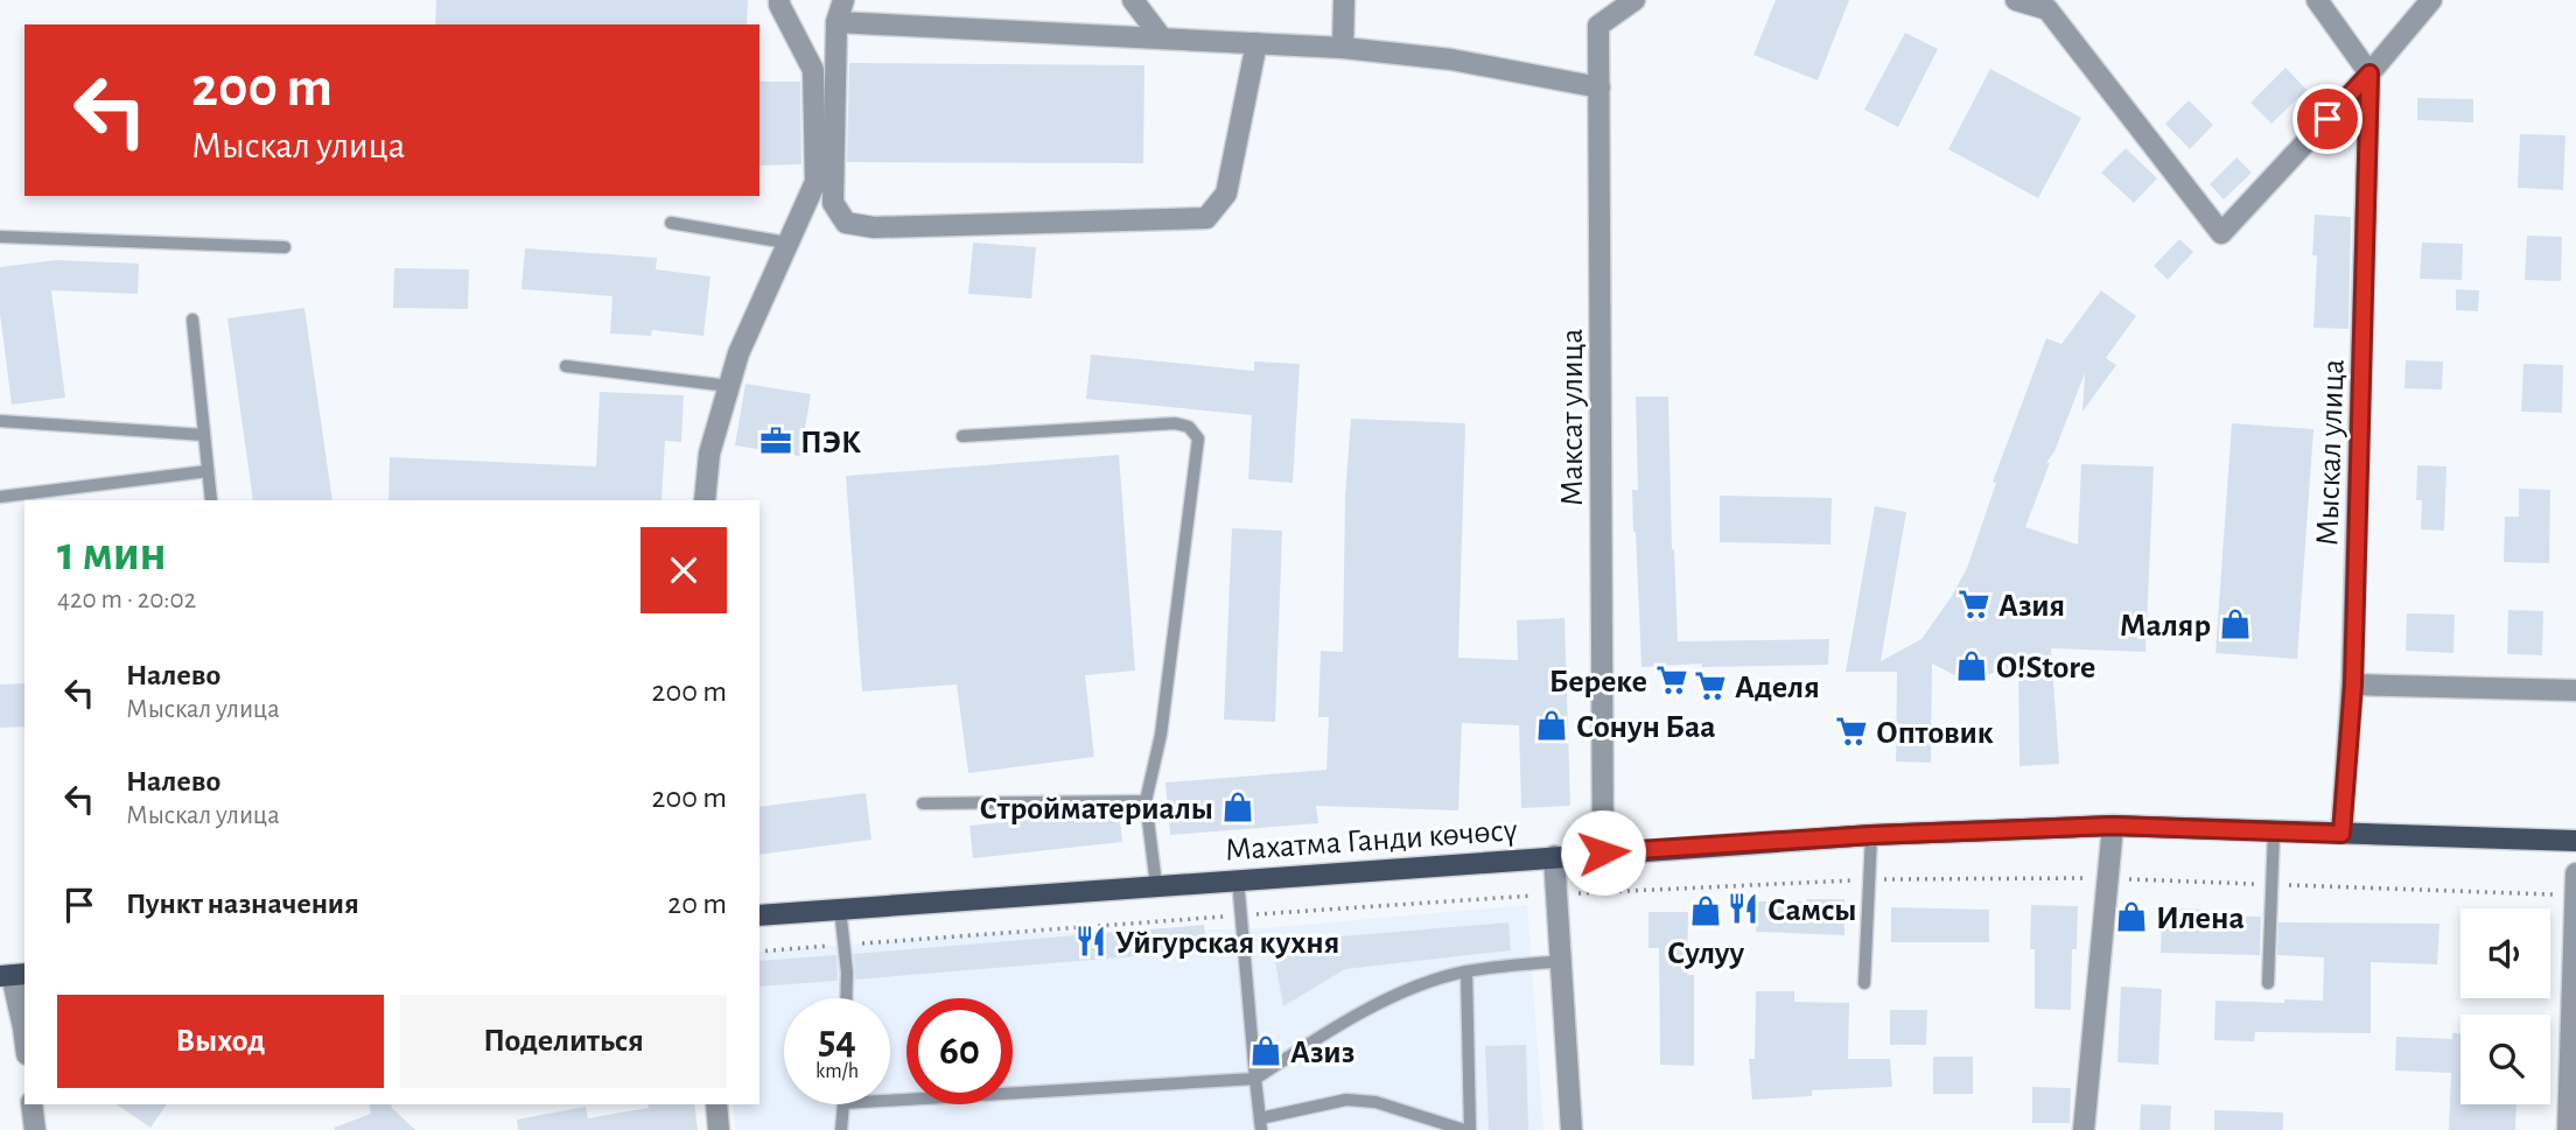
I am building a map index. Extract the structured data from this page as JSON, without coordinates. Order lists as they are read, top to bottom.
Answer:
{
  "streets": {
    "main road": ["Махатма Ганди көчөсү"],
    "street": ["Максат улица", "Мыскал улица"]
  },
  "crossings": [
    ["Максат улица", "Махатма Ганди көчөсү"],
    ["Мыскал улица", "Махатма Ганди көчөсү"]
  ],
  "places": {
    "office": ["ПЭК"],
    "supermarket": [
      "Азия",
      "Береке",
      "Аделя",
      "Оптовик"
    ],
    "shop": [
      "Маляр",
      "O!Store",
      "Сонун Баа",
      "Стройматериалы",
      "Сулуу",
      "Илена",
      "Азиз"
    ],
    "restaurant": ["Самсы", "Уйгурская кухня"]
  },
  "page": {
    "turn": ["200 m", "Мыскал улица"],
    "heading": ["1 мин", "420 m · 20:02"],
    "list": [
      {
        "name": "Налево",
        "note": "Мыскал улица",
        "value": "200 m"
      },
      {
        "name": "Налево",
        "note": "Мыскал улица",
        "value": "200 m"
      },
      {
        "name": "Пункт назначения",
        "value": "20 m"
      }
    ],
    "buttons": ["Выход", "Поделиться"],
    "speed": "54 km/h",
    "limit": "60"
  }
}
